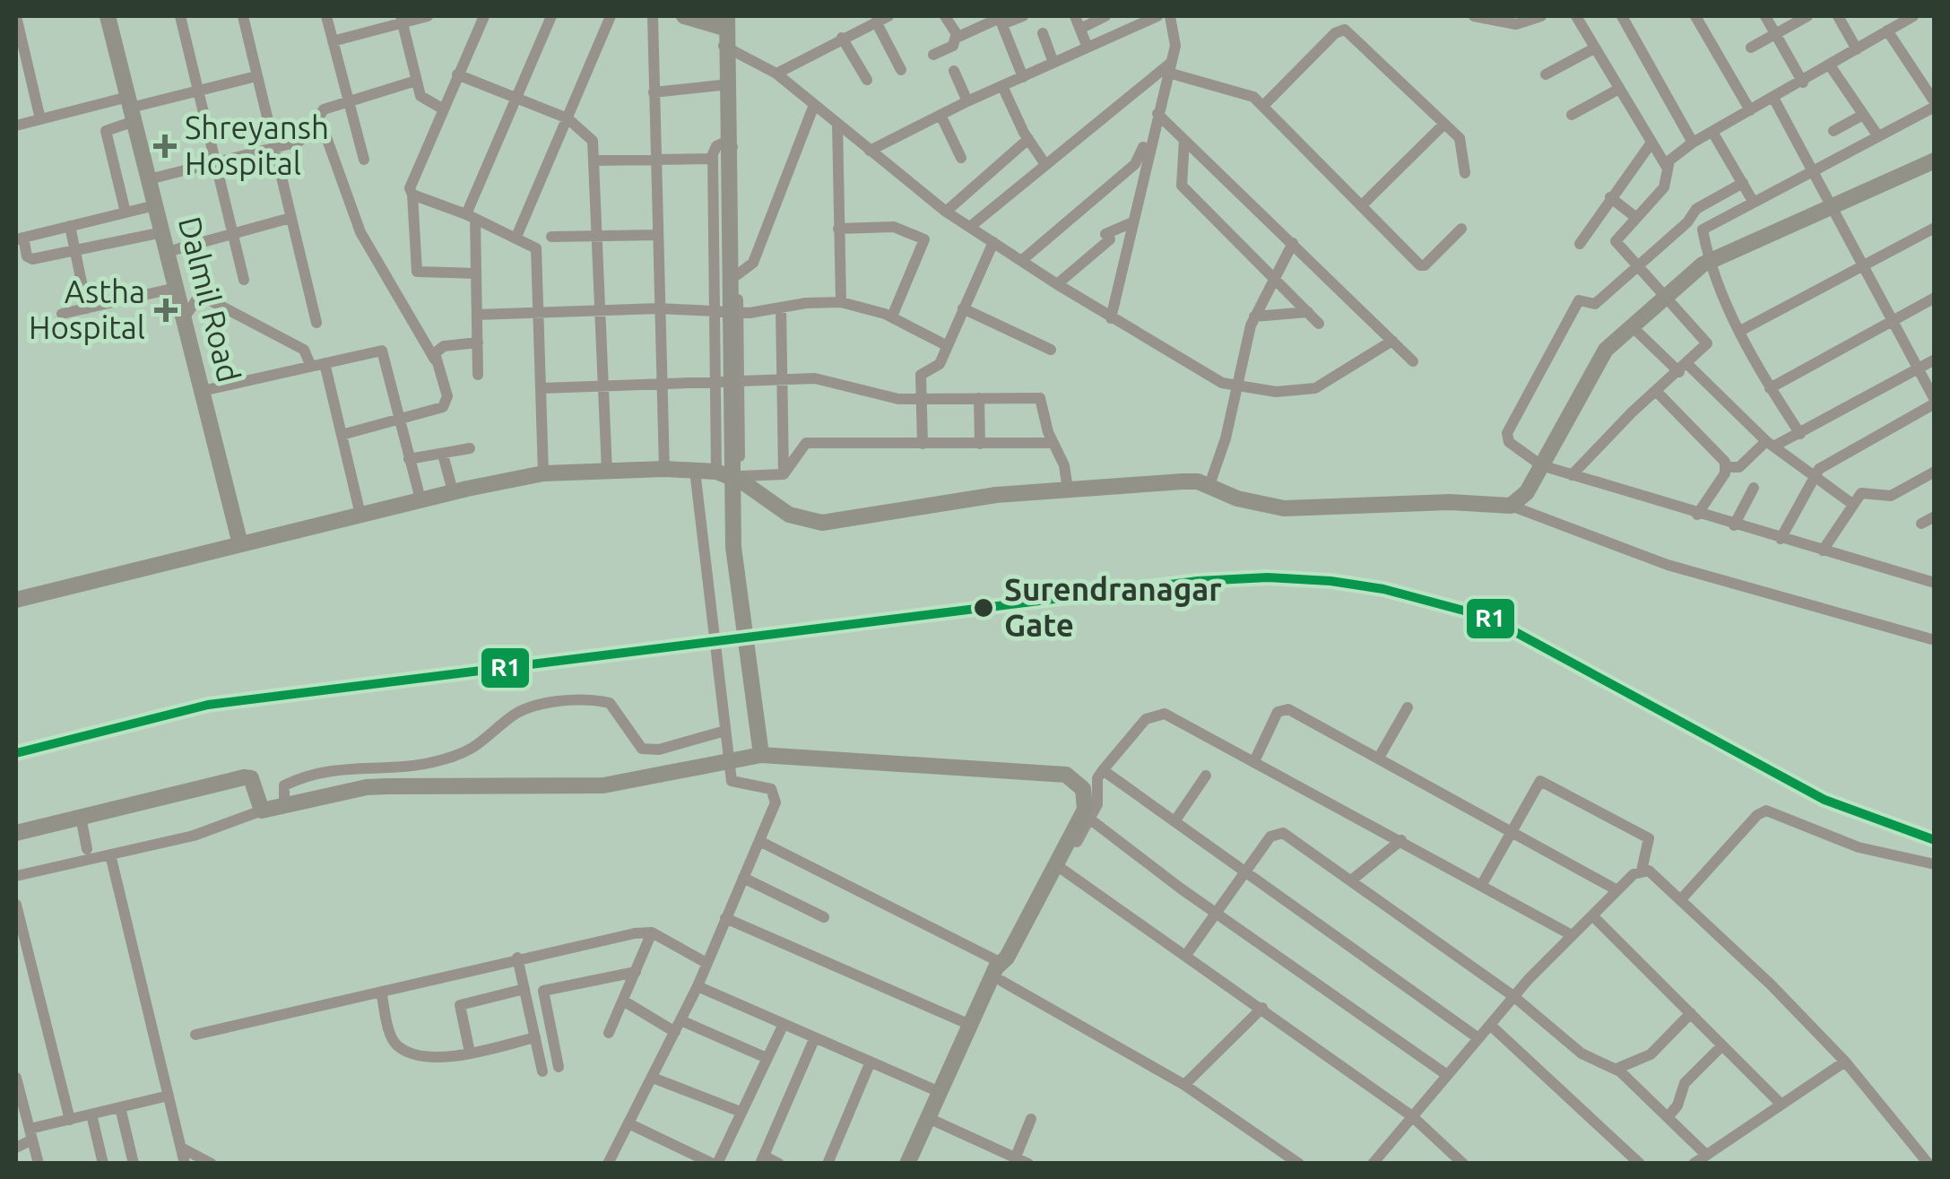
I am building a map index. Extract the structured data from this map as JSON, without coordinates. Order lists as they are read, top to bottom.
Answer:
{
  "streets": {
    "street": ["Dalmil Road"]
  },
  "places": {
    "health": ["Shreyansh Hospital", "Astha Hospital"],
    "other": ["Surendranagar Gate"]
  },
  "lines": ["transit line R1"]
}
